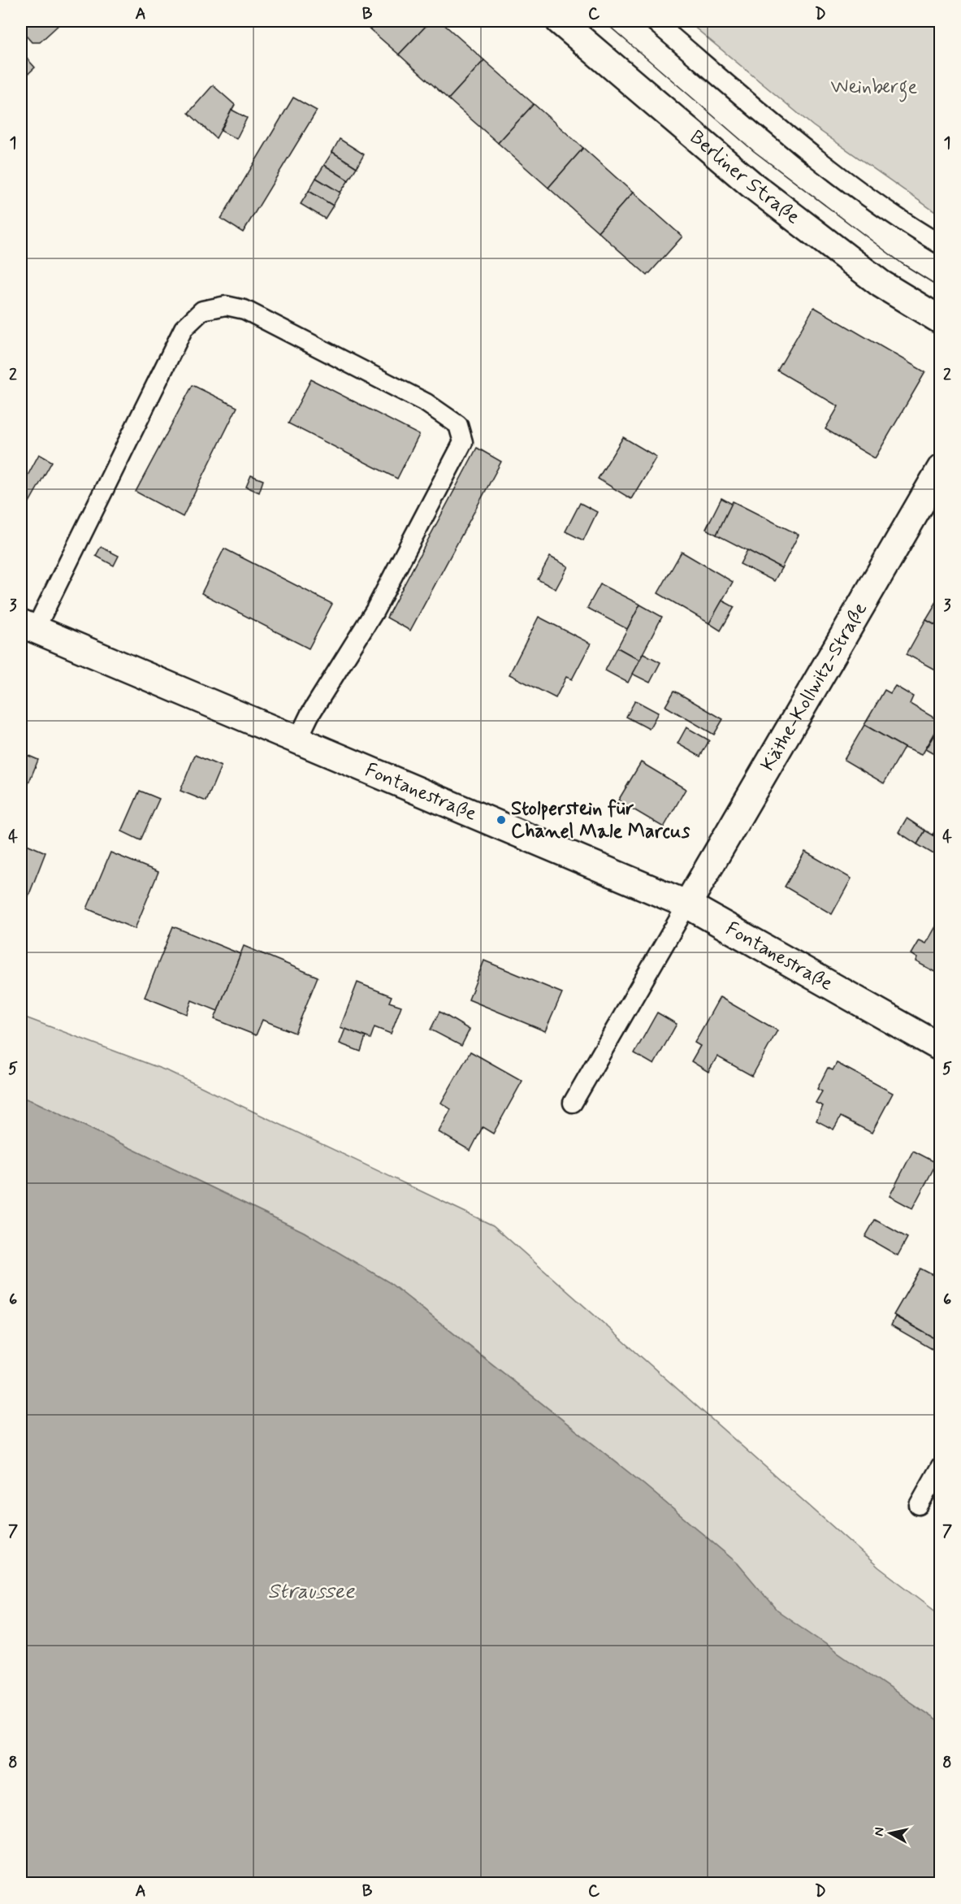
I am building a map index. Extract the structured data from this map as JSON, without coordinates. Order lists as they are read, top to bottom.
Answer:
{
  "streets": {
    "street": ["Berliner Straße", "Käthe-Kollwitz-Straße", "Fontanestraße"]
  },
  "crossings": [
    ["Käthe-Kollwitz-Straße", "Fontanestraße"]
  ],
  "water": ["Straussee"],
  "parks": ["Weinberge"],
  "places": ["Stolperstein für Chanel Male Marcus"],
  "north": "left",
  "grid": {
    "columns": [
      "A",
      "B",
      "C",
      "D"
    ],
    "rows": [
      "1",
      "2",
      "3",
      "4",
      "5",
      "6",
      "7",
      "8"
    ]
  }
}
